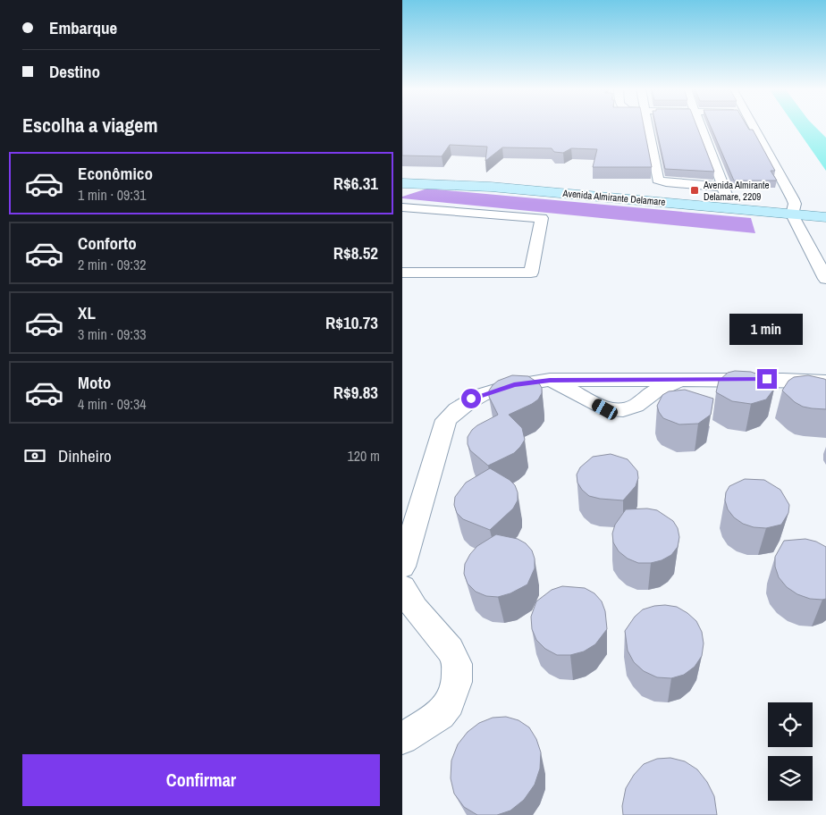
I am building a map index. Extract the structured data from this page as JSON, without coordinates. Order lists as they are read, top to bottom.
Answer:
{
  "streets": {
    "main road": ["Avenida Almirante Delamare"]
  },
  "places": {
    "transit": ["Avenida Almirante Delamare, 2209"]
  },
  "page": {
    "banner": ["Embarque", "Destino"],
    "heading": "Escolha a viagem",
    "list": [
      {
        "name": "Econômico",
        "note": "1 min · 09:31",
        "value": "R$6.31"
      },
      {
        "name": "Conforto",
        "note": "2 min · 09:32",
        "value": "R$8.52"
      },
      {
        "name": "XL",
        "note": "3 min · 09:33",
        "value": "R$10.73"
      },
      {
        "name": "Moto",
        "note": "4 min · 09:34",
        "value": "R$9.83"
      }
    ],
    "bubble": "1 min",
    "pay": ["Dinheiro", "120 m"],
    "buttons": "Confirmar"
  }
}
